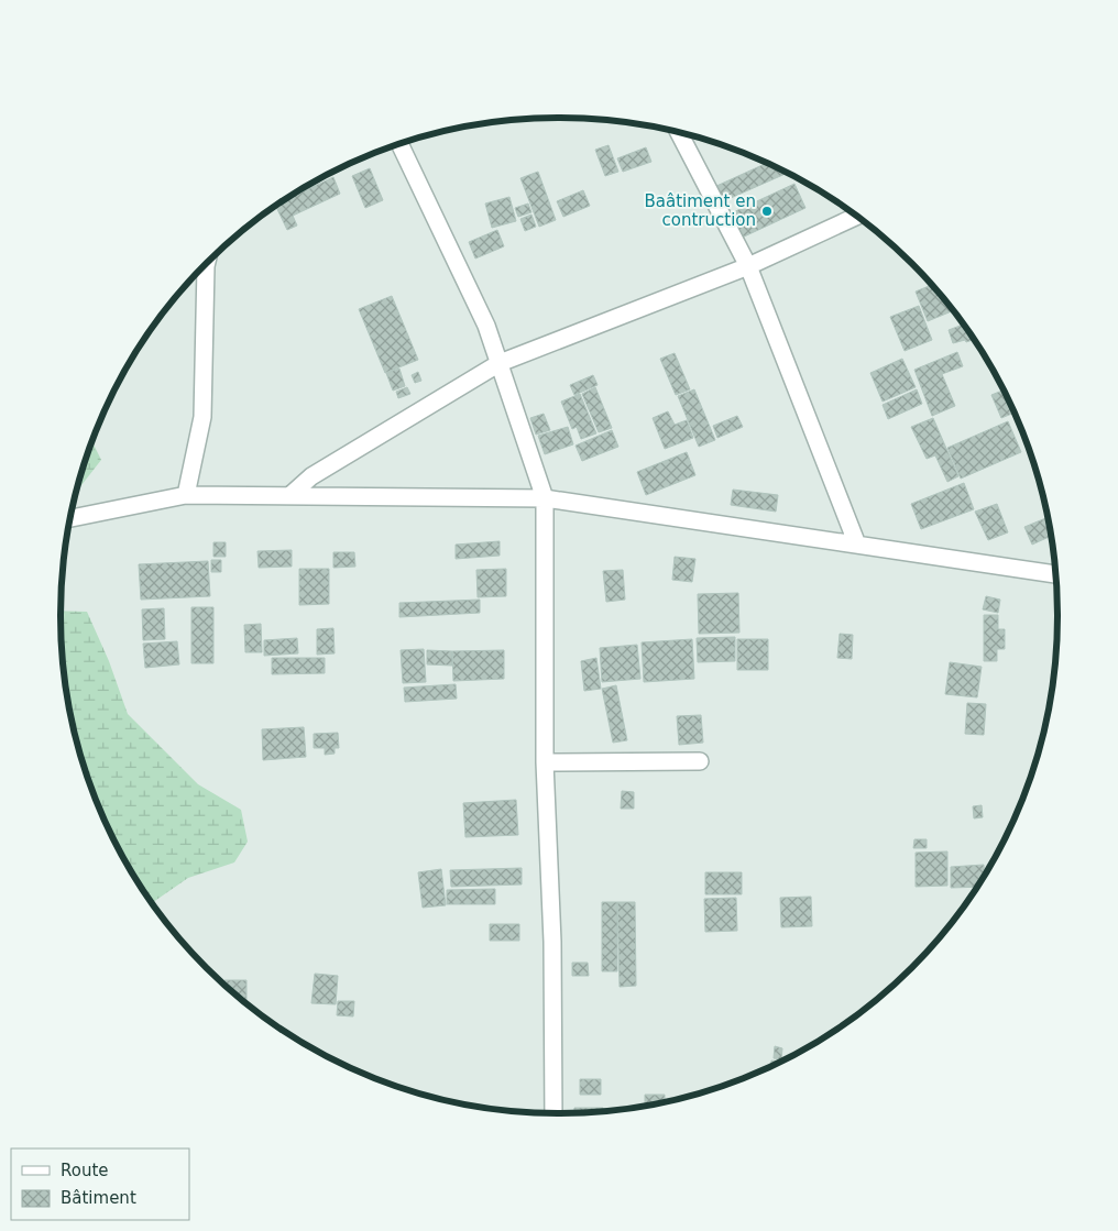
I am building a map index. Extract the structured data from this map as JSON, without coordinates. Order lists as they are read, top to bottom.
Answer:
{
  "places": ["Baâtiment en contruction"],
  "legend": ["Route", "Bâtiment"]
}
